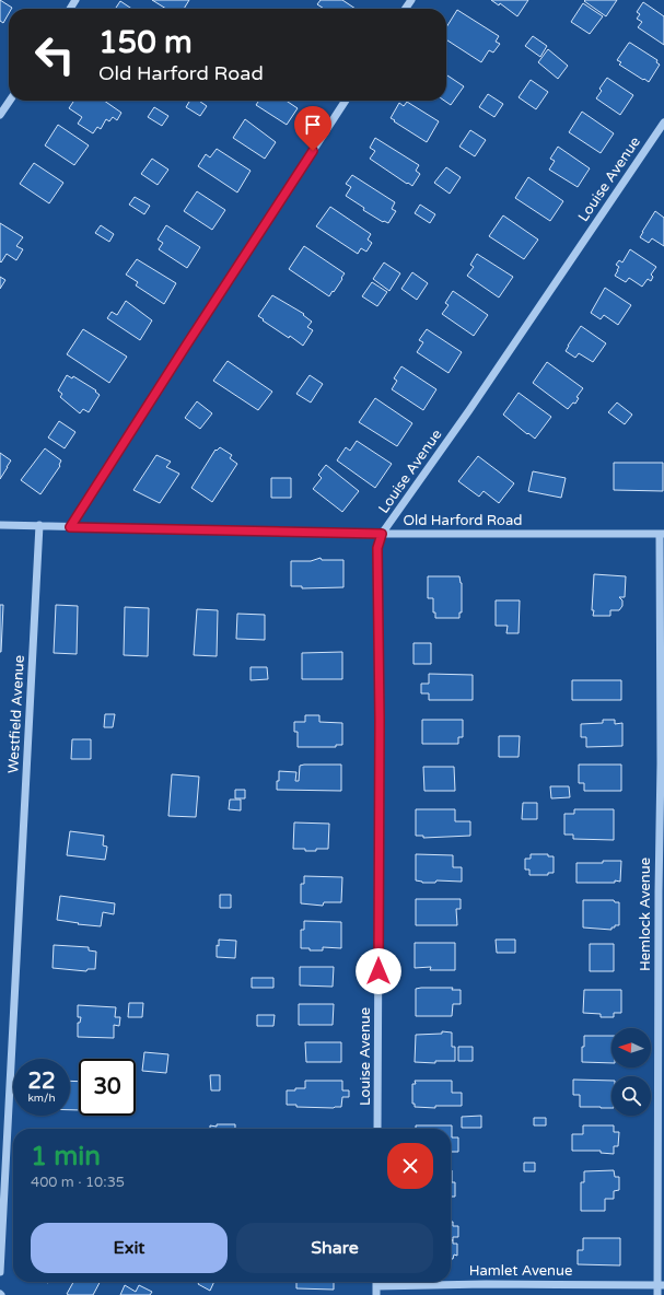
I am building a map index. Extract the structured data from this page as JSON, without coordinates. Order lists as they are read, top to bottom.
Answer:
{
  "streets": {
    "street": [
      "Louise Avenue",
      "Old Harford Road",
      "Westfield Avenue",
      "Hemlock Avenue",
      "Hamlet Avenue"
    ]
  },
  "crossings": [
    ["Louise Avenue", "Old Harford Road"],
    ["Old Harford Road", "Westfield Avenue"],
    ["Old Harford Road", "Hemlock Avenue"],
    ["Hemlock Avenue", "Hamlet Avenue"]
  ],
  "north": "left",
  "page": {
    "turn": ["150 m", "Old Harford Road"],
    "speed": "22 km/h",
    "limit": "30",
    "heading": ["1 min", "400 m · 10:35"],
    "buttons": ["Exit", "Share"]
  }
}
